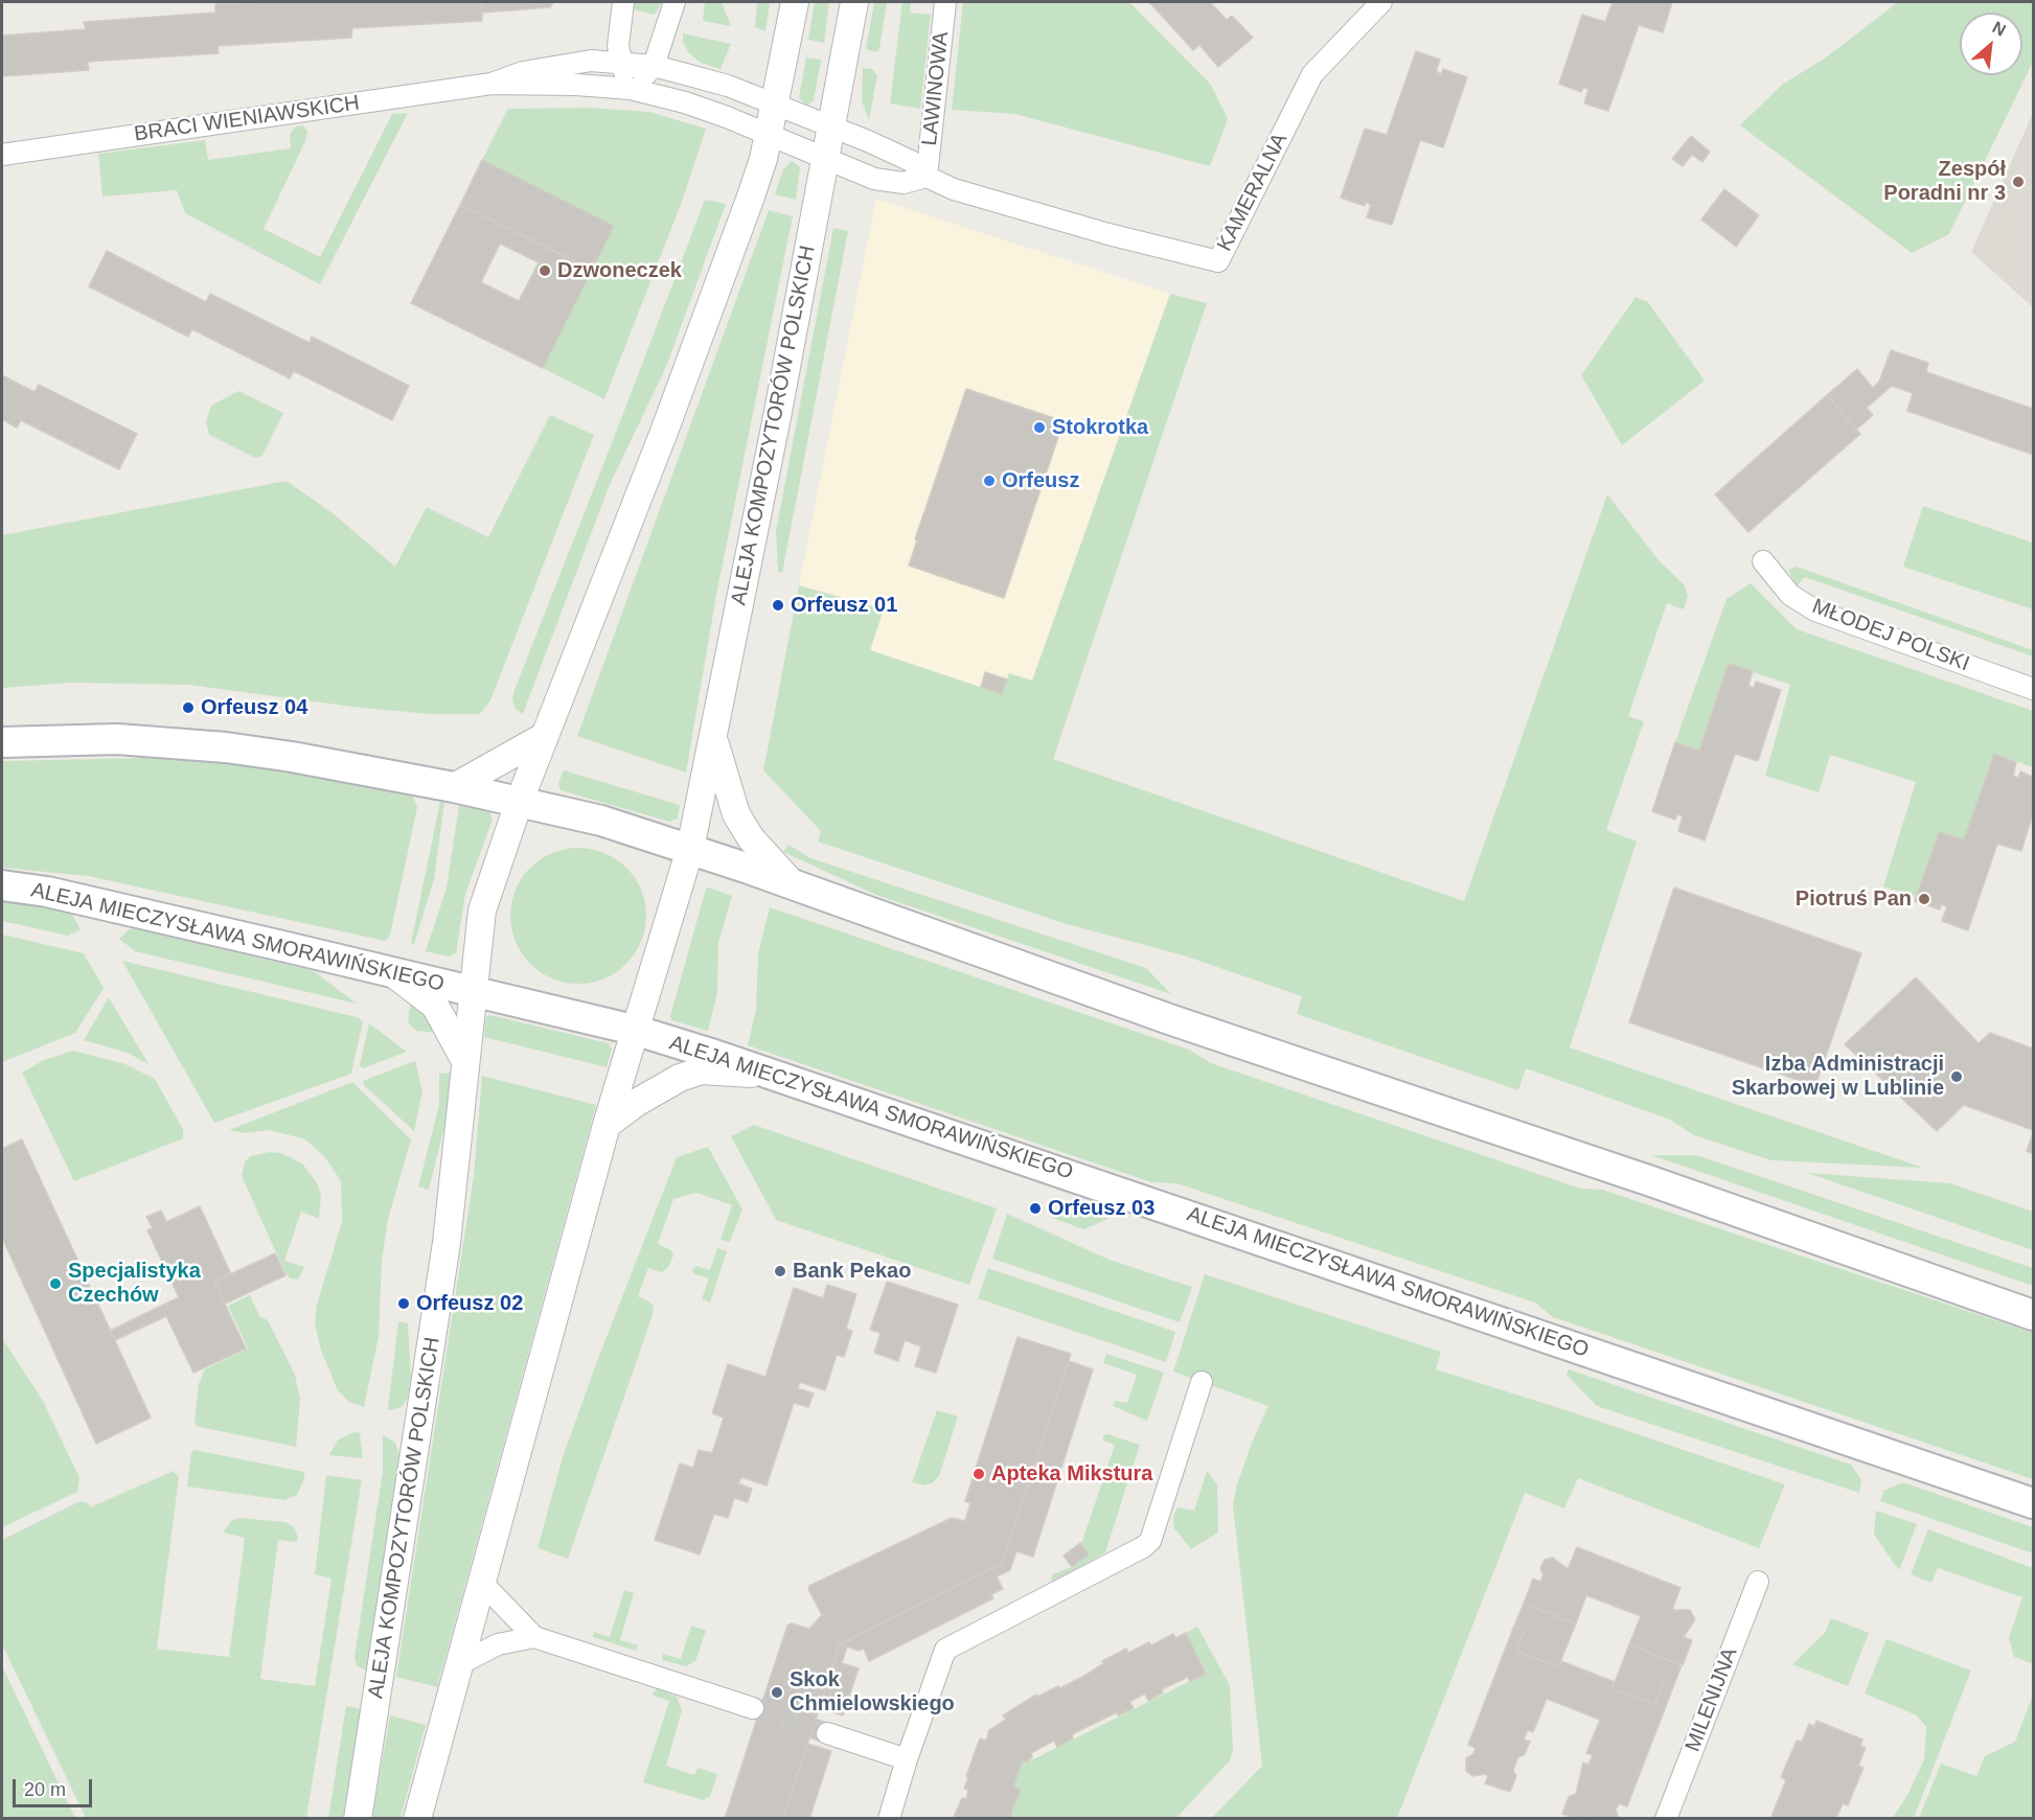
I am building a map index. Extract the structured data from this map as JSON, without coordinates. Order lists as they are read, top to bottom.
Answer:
{
  "streets": {
    "main road": ["ALEJA MIECZYSŁAWA SMORAWIŃSKIEGO"],
    "street": [
      "LAWINOWA",
      "BRACI WIENIAWSKICH",
      "KAMERALNA",
      "ALEJA KOMPOZYTORÓW POLSKICH",
      "MŁODEJ POLSKI",
      "MILENIJNA"
    ]
  },
  "crossings": [
    ["LAWINOWA", "KAMERALNA"],
    ["BRACI WIENIAWSKICH", "KAMERALNA"],
    ["BRACI WIENIAWSKICH", "ALEJA KOMPOZYTORÓW POLSKICH"],
    ["KAMERALNA", "ALEJA KOMPOZYTORÓW POLSKICH"],
    ["ALEJA KOMPOZYTORÓW POLSKICH", "ALEJA MIECZYSŁAWA SMORAWIŃSKIEGO"]
  ],
  "places": [
    "Zespół Poradni nr 3",
    "Dzwoneczek",
    "Stokrotka",
    "Orfeusz",
    "Orfeusz 01",
    "Orfeusz 04",
    "Piotruś Pan",
    "Izba Administracji Skarbowej w Lublinie",
    "Orfeusz 03",
    "Bank Pekao",
    "Specjalistyka Czechów",
    "Orfeusz 02",
    "Apteka Mikstura",
    "Skok Chmielowskiego"
  ],
  "scale_bar": "20 m",
  "north": "top right"
}
